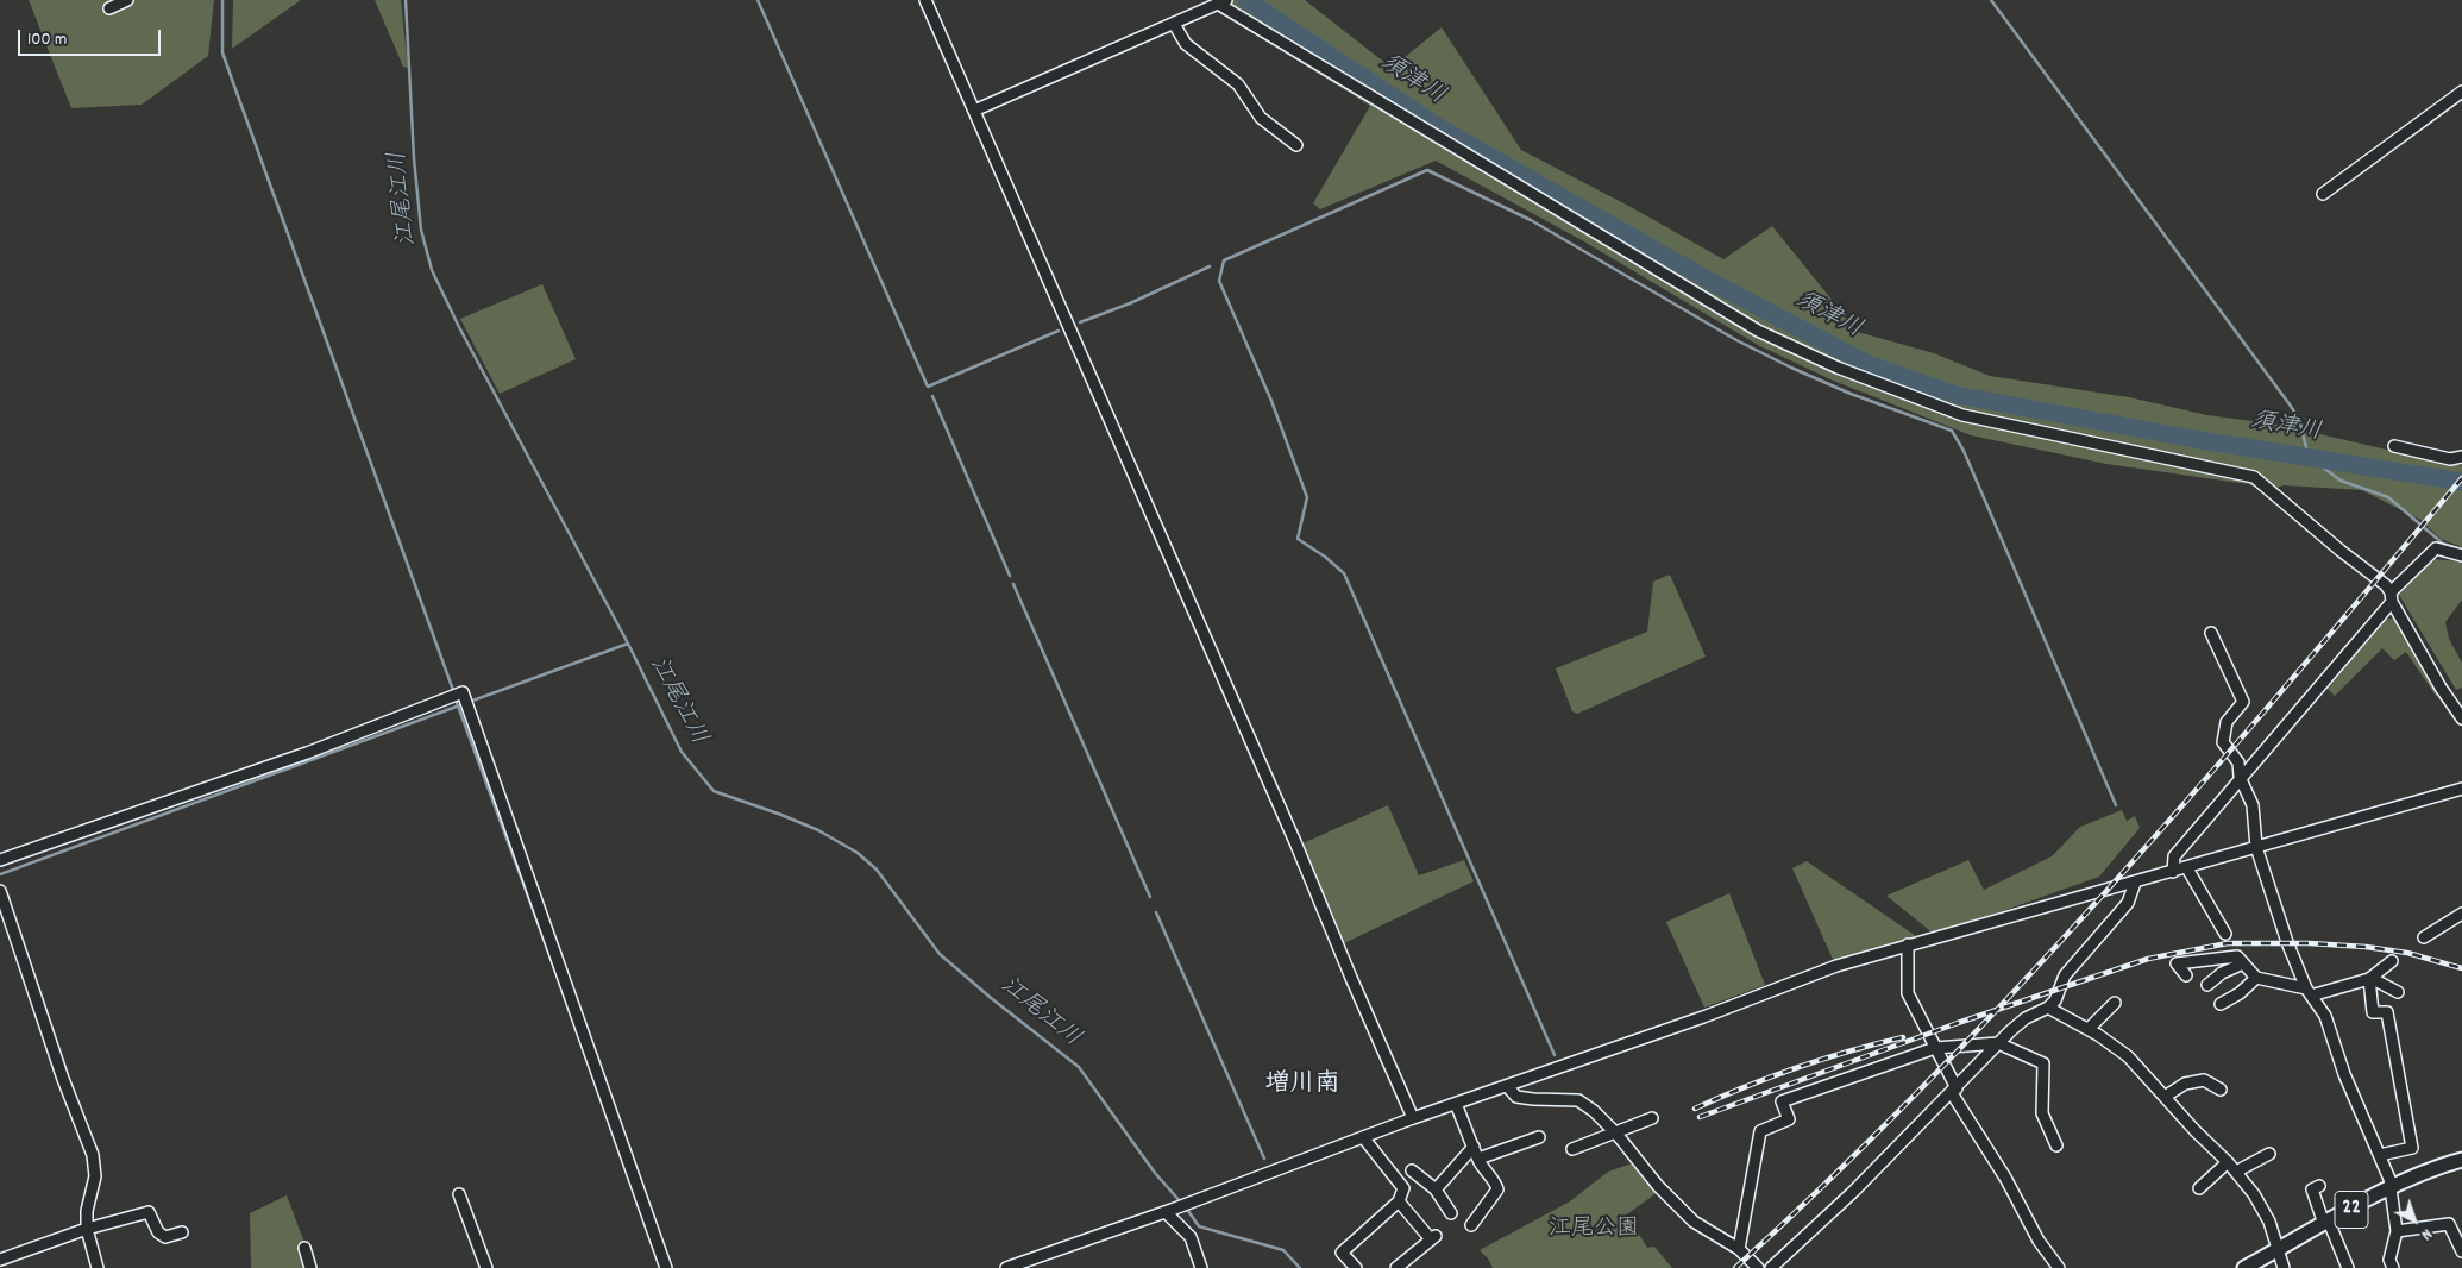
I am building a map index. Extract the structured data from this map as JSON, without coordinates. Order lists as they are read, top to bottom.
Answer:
{
  "streets": {
    "main road": ["22"]
  },
  "districts": ["増川南"],
  "water": ["須津川", "江尾江川"],
  "parks": ["江尾公園"],
  "scale_bar": "100 m",
  "north": "bottom right"
}
